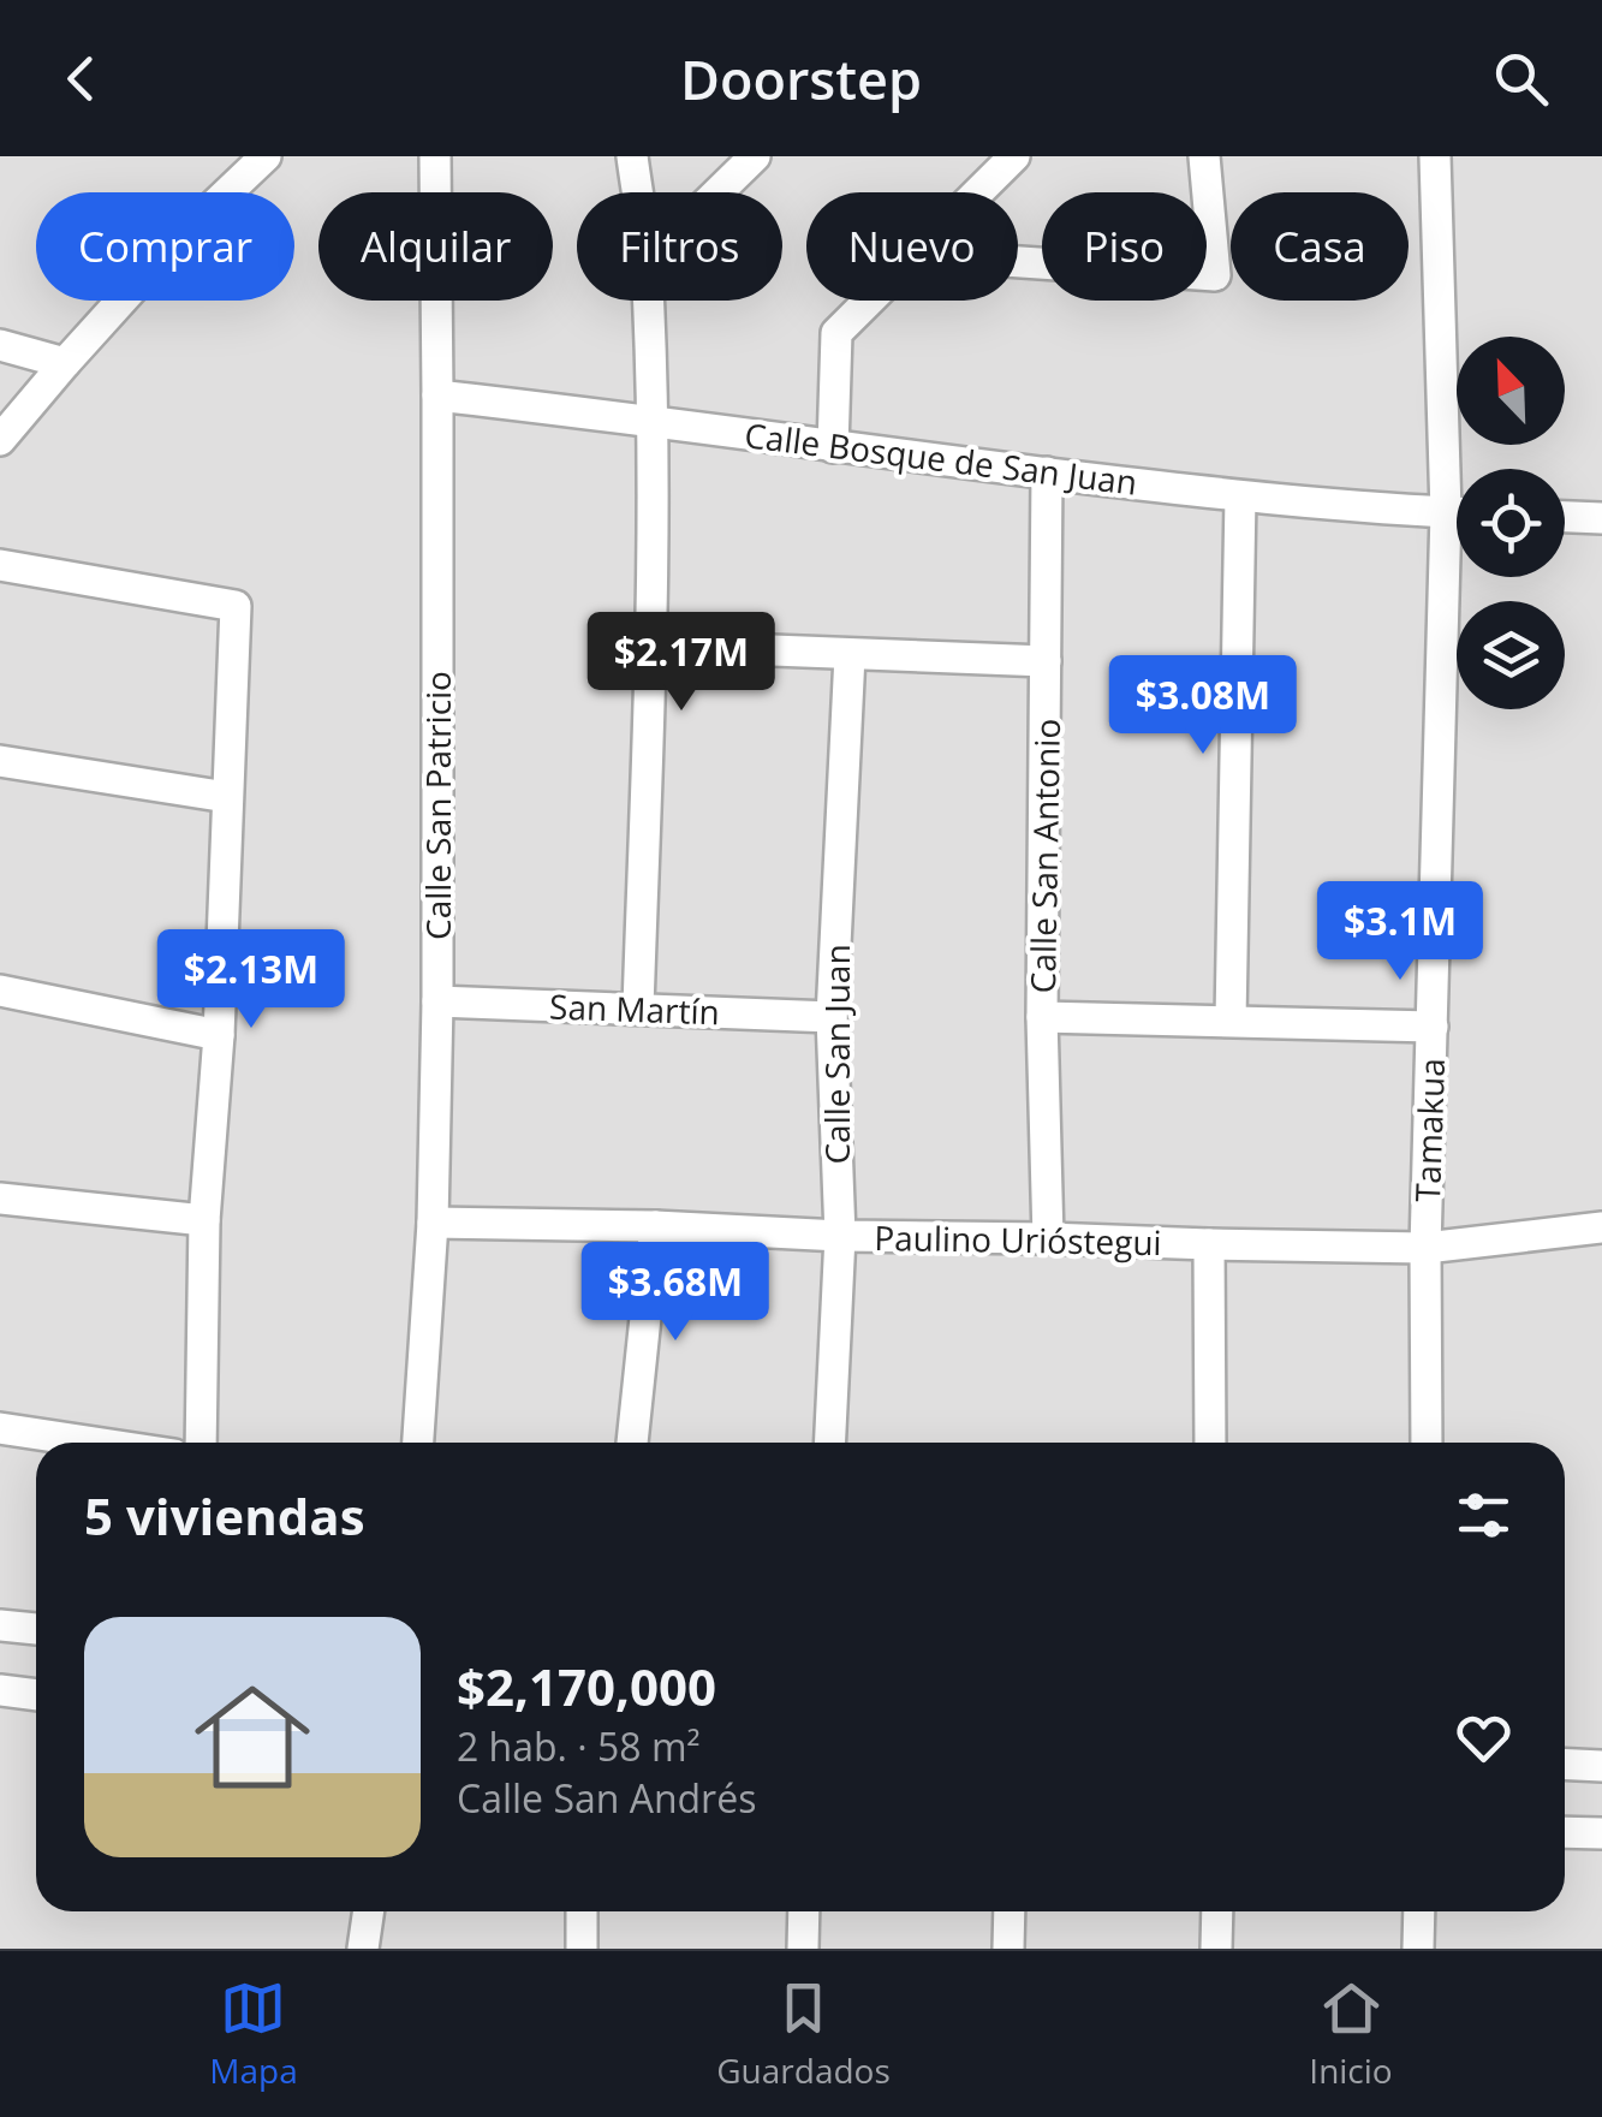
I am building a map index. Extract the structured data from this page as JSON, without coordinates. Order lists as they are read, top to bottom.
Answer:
{
  "streets": {
    "street": [
      "Calle Bosque de San Juan",
      "Calle San Patricio",
      "Calle San Antonio",
      "San Martín",
      "Calle San Juan",
      "Tamakua",
      "Paulino Urióstegui"
    ]
  },
  "crossings": [
    ["Calle Bosque de San Juan", "Calle San Patricio"],
    ["Calle Bosque de San Juan", "Calle San Antonio"],
    ["Calle Bosque de San Juan", "Tamakua"],
    ["Calle San Patricio", "San Martín"],
    ["Calle San Patricio", "Paulino Urióstegui"],
    ["Calle San Antonio", "Paulino Urióstegui"],
    ["San Martín", "Calle San Juan"],
    ["Calle San Juan", "Paulino Urióstegui"],
    ["Tamakua", "Paulino Urióstegui"]
  ],
  "north": "top left",
  "page": {
    "header": "Doorstep",
    "chip": [
      "Comprar",
      "Alquilar",
      "Filtros",
      "Nuevo",
      "Piso",
      "Casa"
    ],
    "price": [
      "$2.17M",
      "$3.08M",
      "$3.1M",
      "$2.13M",
      "$3.68M"
    ],
    "heading": "5 viviendas",
    "list": [
      {
        "name": "$2,170,000",
        "note": "2 hab. · 58 m² · Calle San Andrés"
      }
    ],
    "tabs": ["Mapa", "Guardados", "Inicio"]
  }
}
